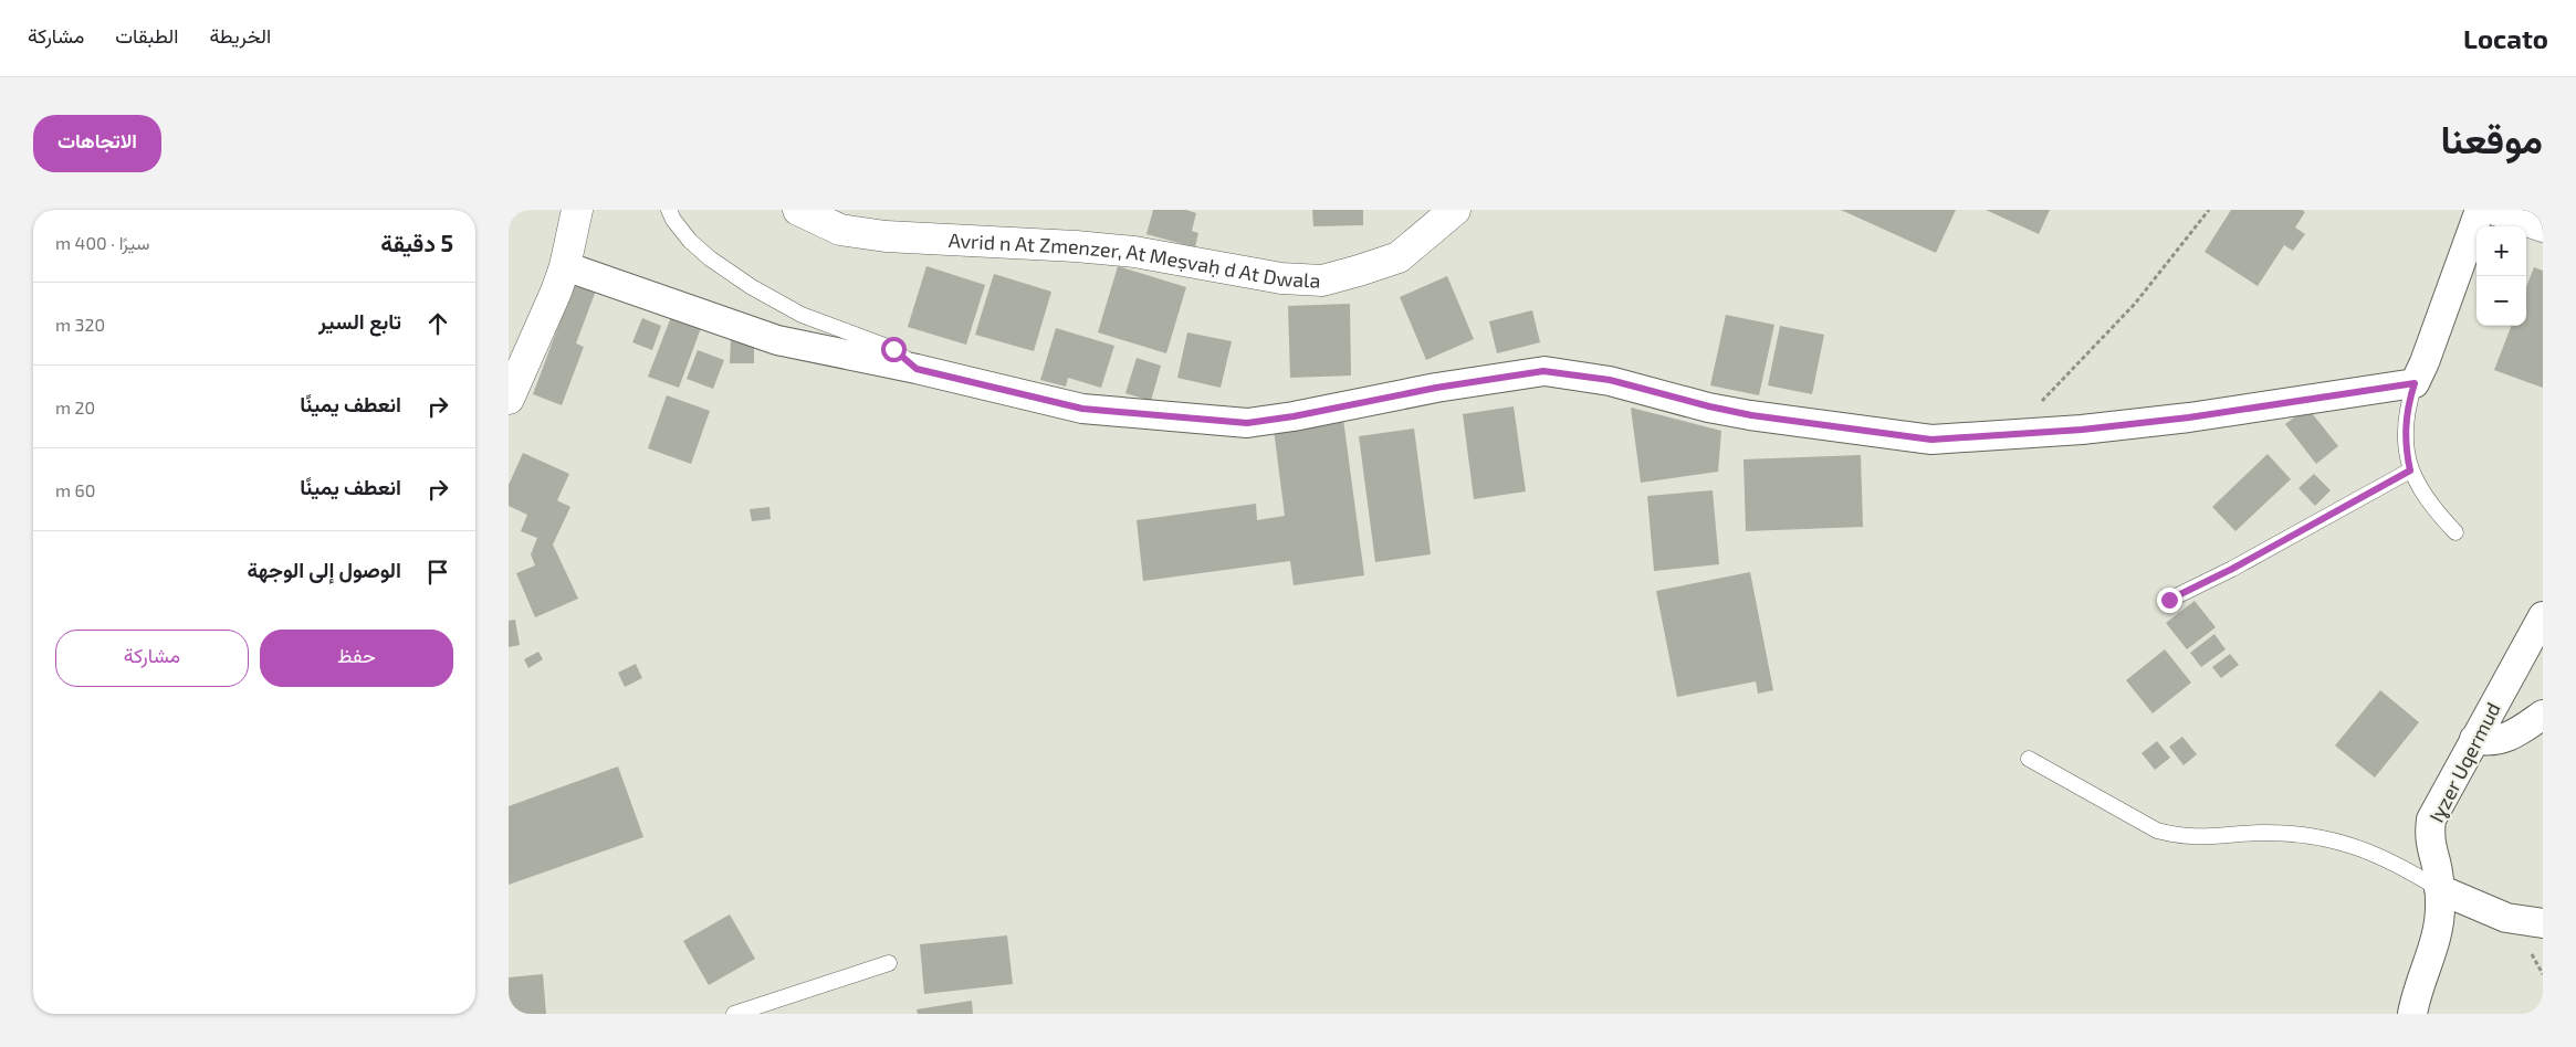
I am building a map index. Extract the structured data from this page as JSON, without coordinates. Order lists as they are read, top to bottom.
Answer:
{
  "streets": {
    "main road": ["Avrid n At Zmenzer, At Meṣvaḥ d At Dwala"],
    "street": ["Iɣzer Uqermud"]
  },
  "page": {
    "header": "Locato",
    "nav": ["الخريطة", "الطبقات", "مشاركة"],
    "title": "موقعنا",
    "buttons": [
      "الاتجاهات",
      ["حفظ", "مشاركة"]
    ],
    "heading": ["5 دقيقة", "سيرًا · 400 m"],
    "map_buttons": ["+", "−"],
    "list": [
      ["تابع السير", "320 m"],
      ["انعطف يمينًا", "20 m"],
      ["انعطف يمينًا", "60 m"],
      "الوصول إلى الوجهة"
    ]
  }
}
